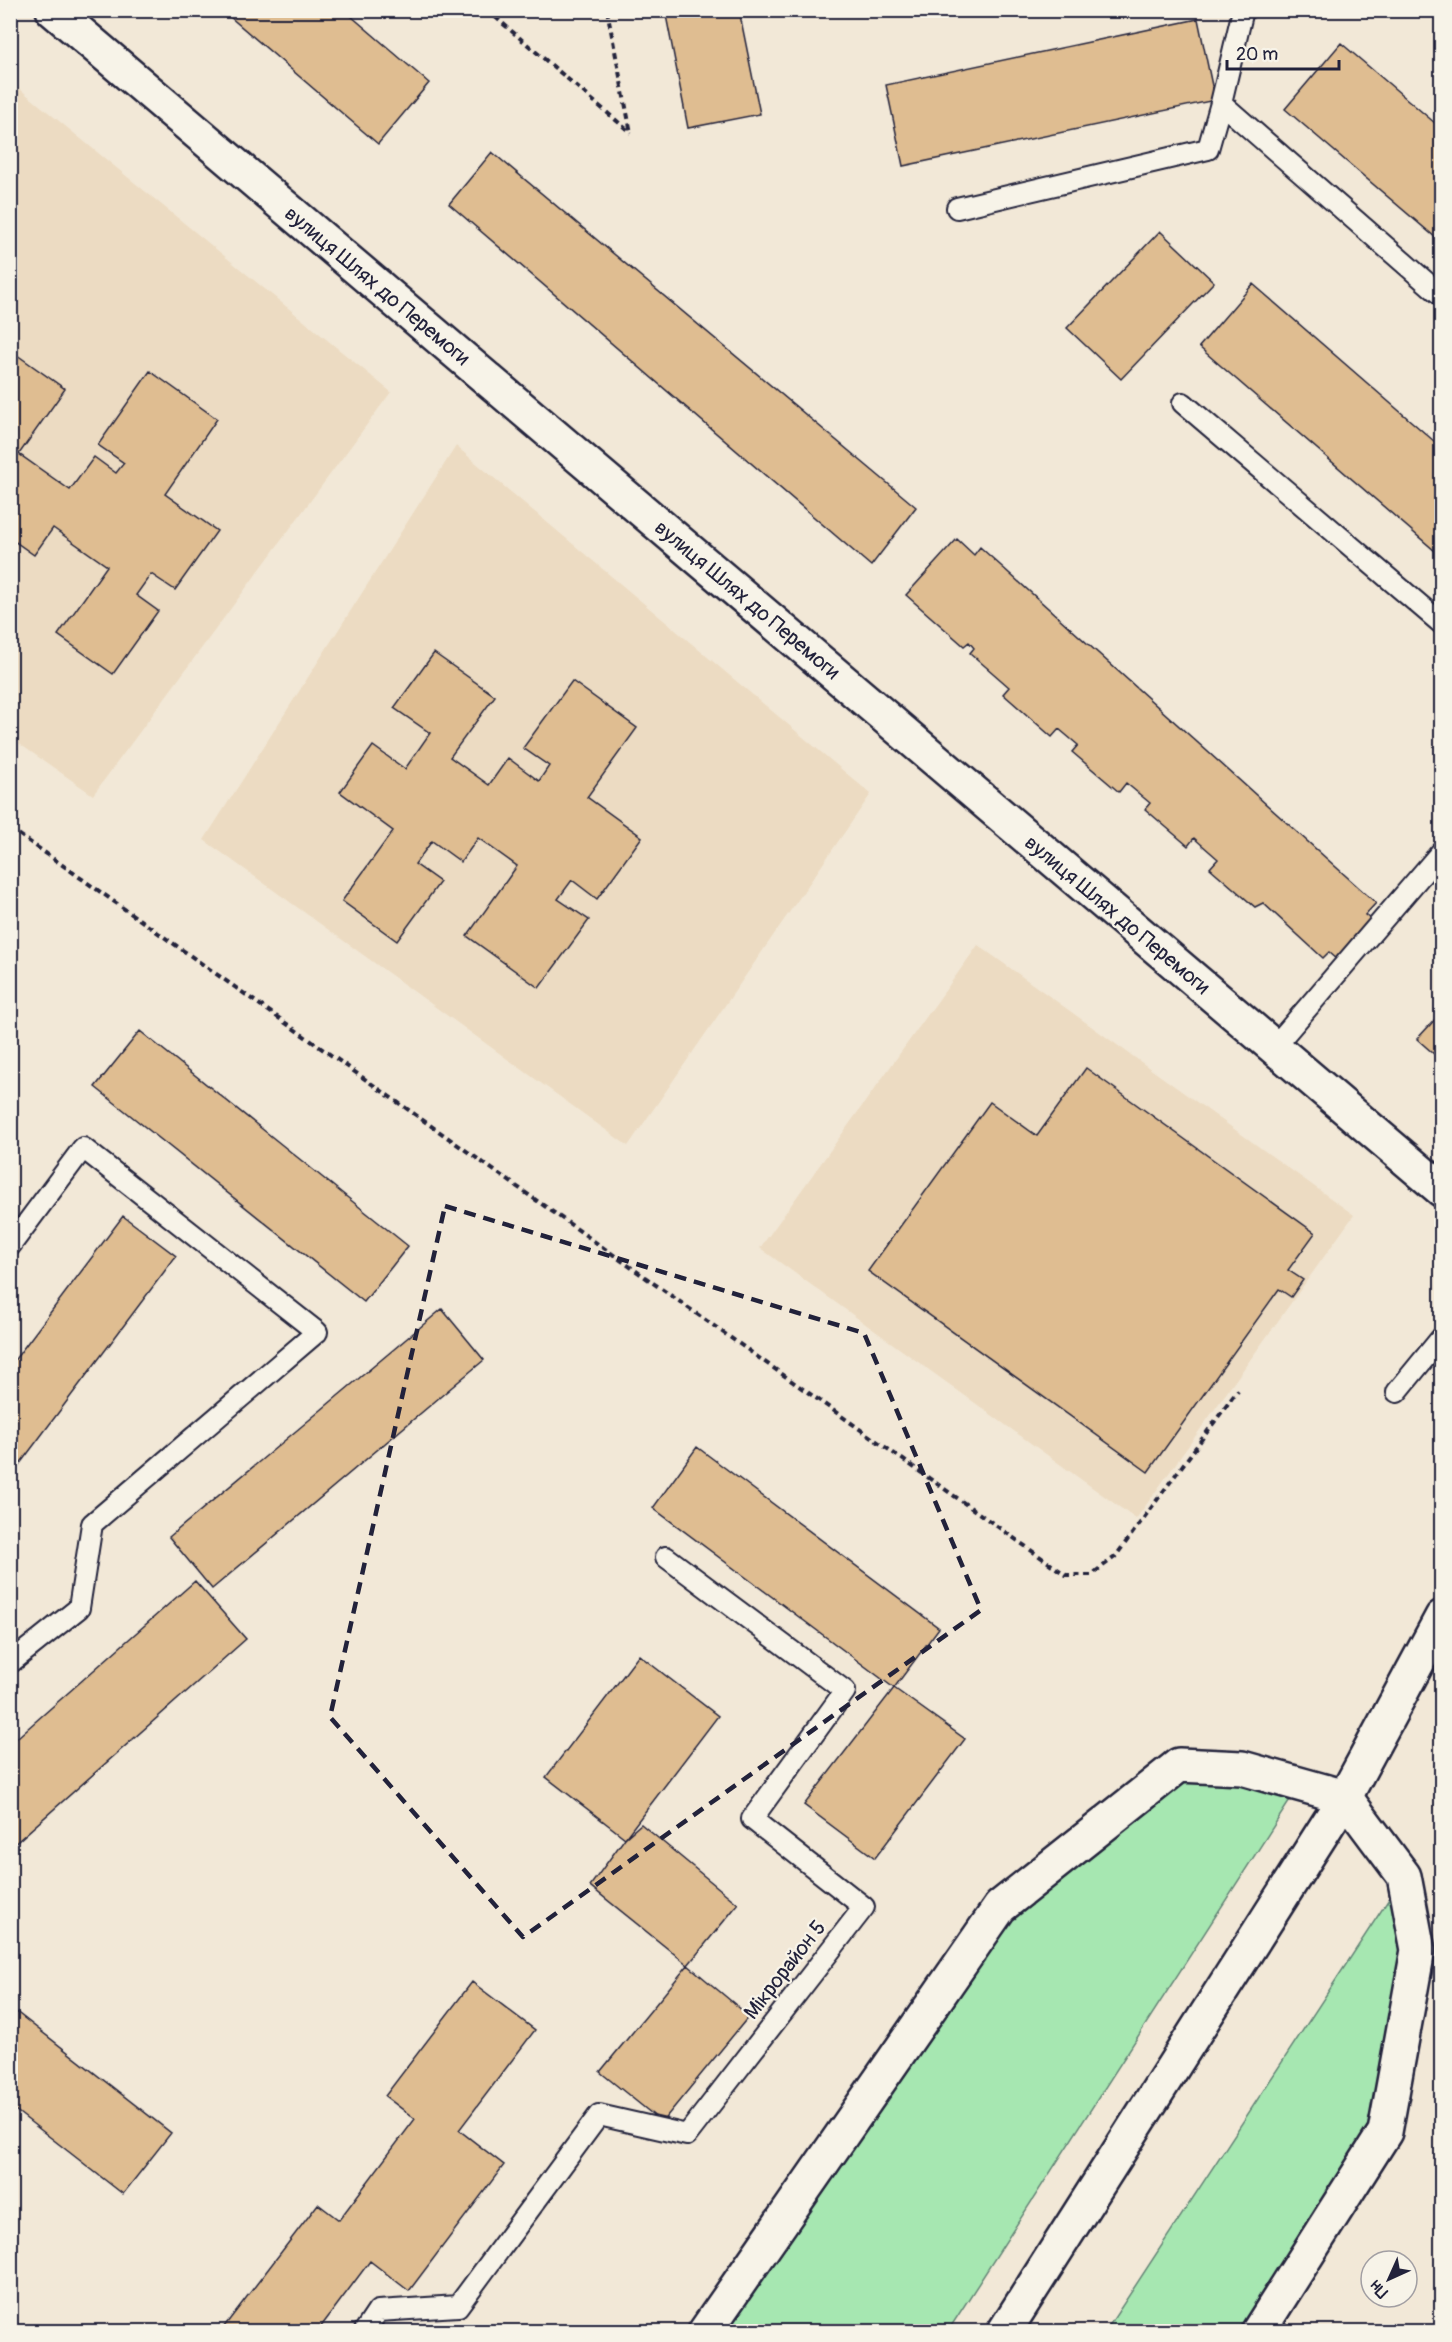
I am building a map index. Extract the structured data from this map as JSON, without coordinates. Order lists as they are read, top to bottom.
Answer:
{
  "streets": {
    "street": ["вулиця Шлях до Перемоги"],
    "lane": ["Мікрорайон 5"]
  },
  "scale_bar": "20 m",
  "north": "bottom left"
}
